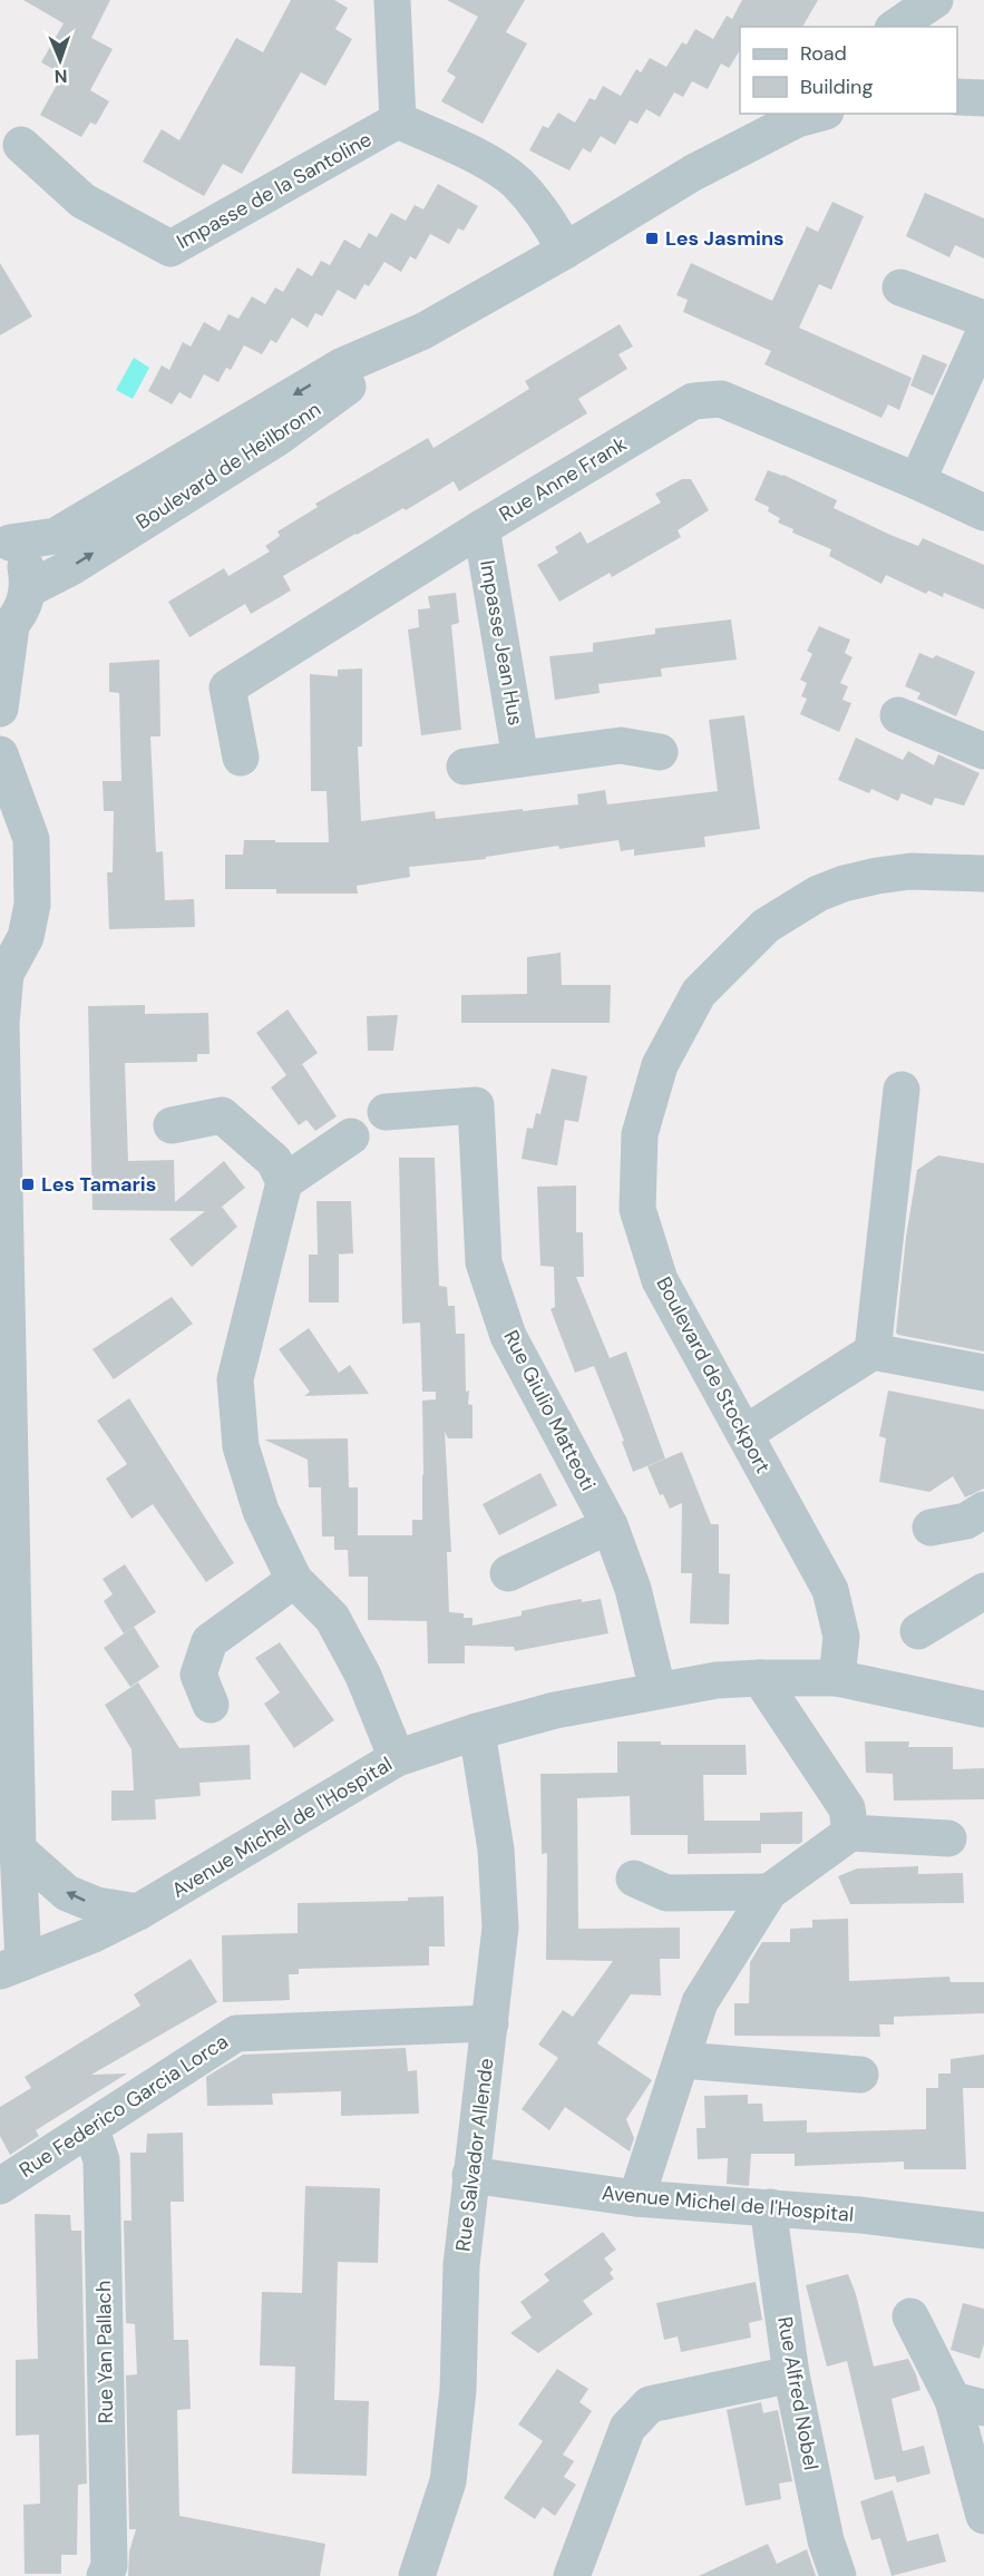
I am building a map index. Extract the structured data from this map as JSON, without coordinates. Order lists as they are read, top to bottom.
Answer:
{
  "streets": {
    "street": [
      "Impasse de la Santoline",
      "Boulevard de Heilbronn",
      "Rue Anne Frank",
      "Impasse Jean Hus",
      "Boulevard de Stockport",
      "Rue Giulio Matteoti",
      "Avenue Michel de l'Hospital",
      "Rue Federico Garcia Lorca",
      "Rue Salvador Allende",
      "Rue Yan Pallach",
      "Rue Alfred Nobel"
    ]
  },
  "crossings": [
    ["Rue Anne Frank", "Impasse Jean Hus"],
    ["Boulevard de Stockport", "Avenue Michel de l'Hospital"],
    ["Rue Giulio Matteoti", "Avenue Michel de l'Hospital"],
    ["Avenue Michel de l'Hospital", "Rue Salvador Allende"],
    ["Avenue Michel de l'Hospital", "Rue Alfred Nobel"],
    ["Rue Federico Garcia Lorca", "Rue Salvador Allende"],
    ["Rue Federico Garcia Lorca", "Rue Yan Pallach"]
  ],
  "places": {
    "transit": ["Les Jasmins", "Les Tamaris"]
  },
  "legend": ["Road", "Building"],
  "north": "bottom"
}
